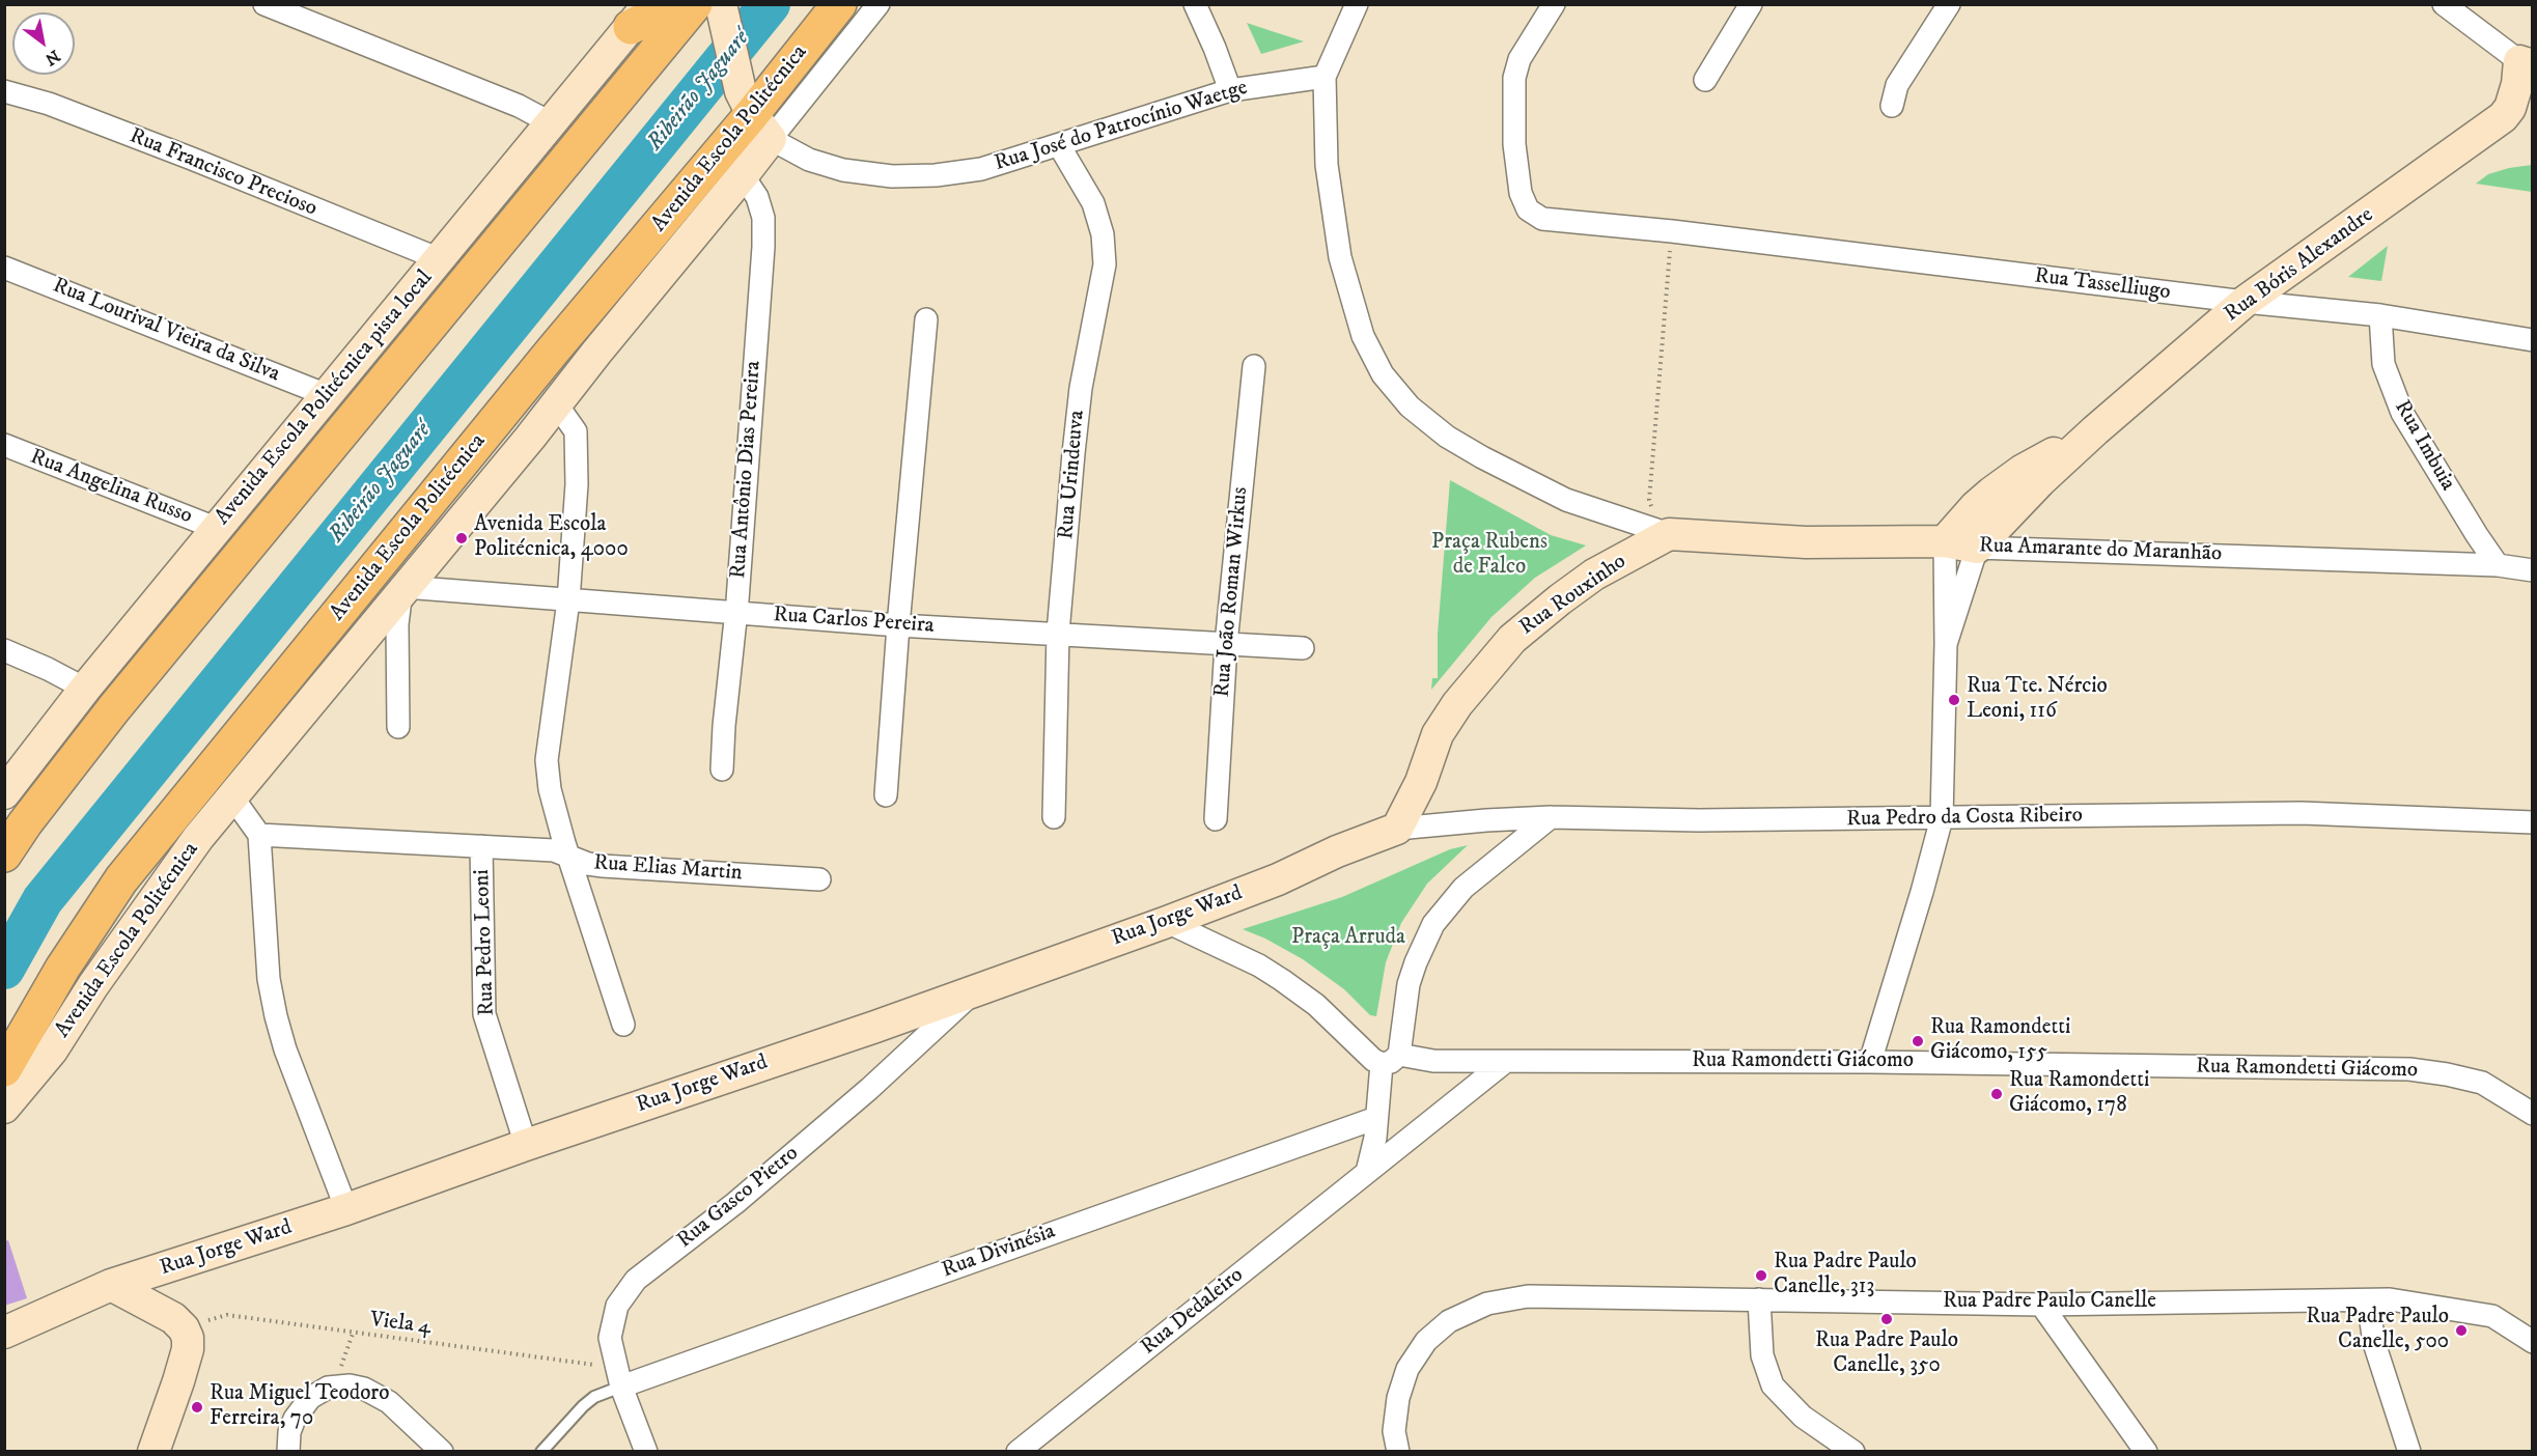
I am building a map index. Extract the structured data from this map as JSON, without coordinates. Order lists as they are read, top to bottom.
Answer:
{
  "streets": {
    "highway": ["Avenida Escola Politécnica"],
    "street": [
      "Rua José do Patrocínio Waetge",
      "Rua Francisco Precioso",
      "Rua Bóris Alexandre",
      "Rua Tasselliugo",
      "Rua Lourival Vieira da Silva",
      "Avenida Escola Politécnica pista local",
      "Rua Imbuia",
      "Rua Antônio Dias Pereira",
      "Rua Urindeuva",
      "Rua Angelina Russo",
      "Rua Amarante do Maranhão",
      "Rua João Roman Wirkus",
      "Rua Rouxinho",
      "Rua Carlos Pereira",
      "Rua Pedro da Costa Ribeiro",
      "Rua Elias Martin",
      "Rua Jorge Ward",
      "Rua Pedro Leoni",
      "Rua Ramondetti Giácomo",
      "Rua Gasco Pietro",
      "Rua Divinésia",
      "Rua Padre Paulo Canelle",
      "Rua Dedaleiro"
    ],
    "path": ["Viela 4"]
  },
  "crossings": [
    ["Rua José do Patrocínio Waetge", "Avenida Escola Politécnica"],
    ["Rua José do Patrocínio Waetge", "Rua Urindeuva"],
    ["Avenida Escola Politécnica", "Rua Antônio Dias Pereira"],
    ["Avenida Escola Politécnica", "Rua Carlos Pereira"],
    ["Rua Francisco Precioso", "Avenida Escola Politécnica pista local"],
    ["Rua Bóris Alexandre", "Rua Tasselliugo"],
    ["Rua Bóris Alexandre", "Rua Amarante do Maranhão"],
    ["Rua Tasselliugo", "Rua Imbuia"],
    ["Rua Lourival Vieira da Silva", "Avenida Escola Politécnica pista local"],
    ["Avenida Escola Politécnica pista local", "Rua Angelina Russo"],
    ["Rua Imbuia", "Rua Amarante do Maranhão"],
    ["Rua Antônio Dias Pereira", "Rua Carlos Pereira"],
    ["Rua Urindeuva", "Rua Carlos Pereira"],
    ["Rua Amarante do Maranhão", "Rua Rouxinho"],
    ["Rua João Roman Wirkus", "Rua Carlos Pereira"],
    ["Rua Rouxinho", "Rua Pedro da Costa Ribeiro"],
    ["Rua Rouxinho", "Rua Jorge Ward"],
    ["Rua Pedro da Costa Ribeiro", "Rua Jorge Ward"],
    ["Rua Elias Martin", "Rua Pedro Leoni"],
    ["Rua Jorge Ward", "Rua Pedro Leoni"],
    ["Rua Jorge Ward", "Rua Gasco Pietro"],
    ["Rua Ramondetti Giácomo", "Rua Dedaleiro"],
    ["Rua Gasco Pietro", "Rua Divinésia"],
    ["Rua Gasco Pietro", "Viela 4"],
    ["Rua Divinésia", "Viela 4"]
  ],
  "water": ["Ribeirão Jaguaré"],
  "parks": ["Praça Rubens de Falco", "Praça Arruda"],
  "places": [
    "Avenida Escola Politécnica, 4000",
    "Rua Tte. Nércio Leoni, 116",
    "Rua Ramondetti Giácomo, 155",
    "Rua Ramondetti Giácomo, 178",
    "Rua Padre Paulo Canelle, 313",
    "Rua Padre Paulo Canelle, 350",
    "Rua Padre Paulo Canelle, 500",
    "Rua Miguel Teodoro Ferreira, 70"
  ],
  "north": "bottom right"
}
